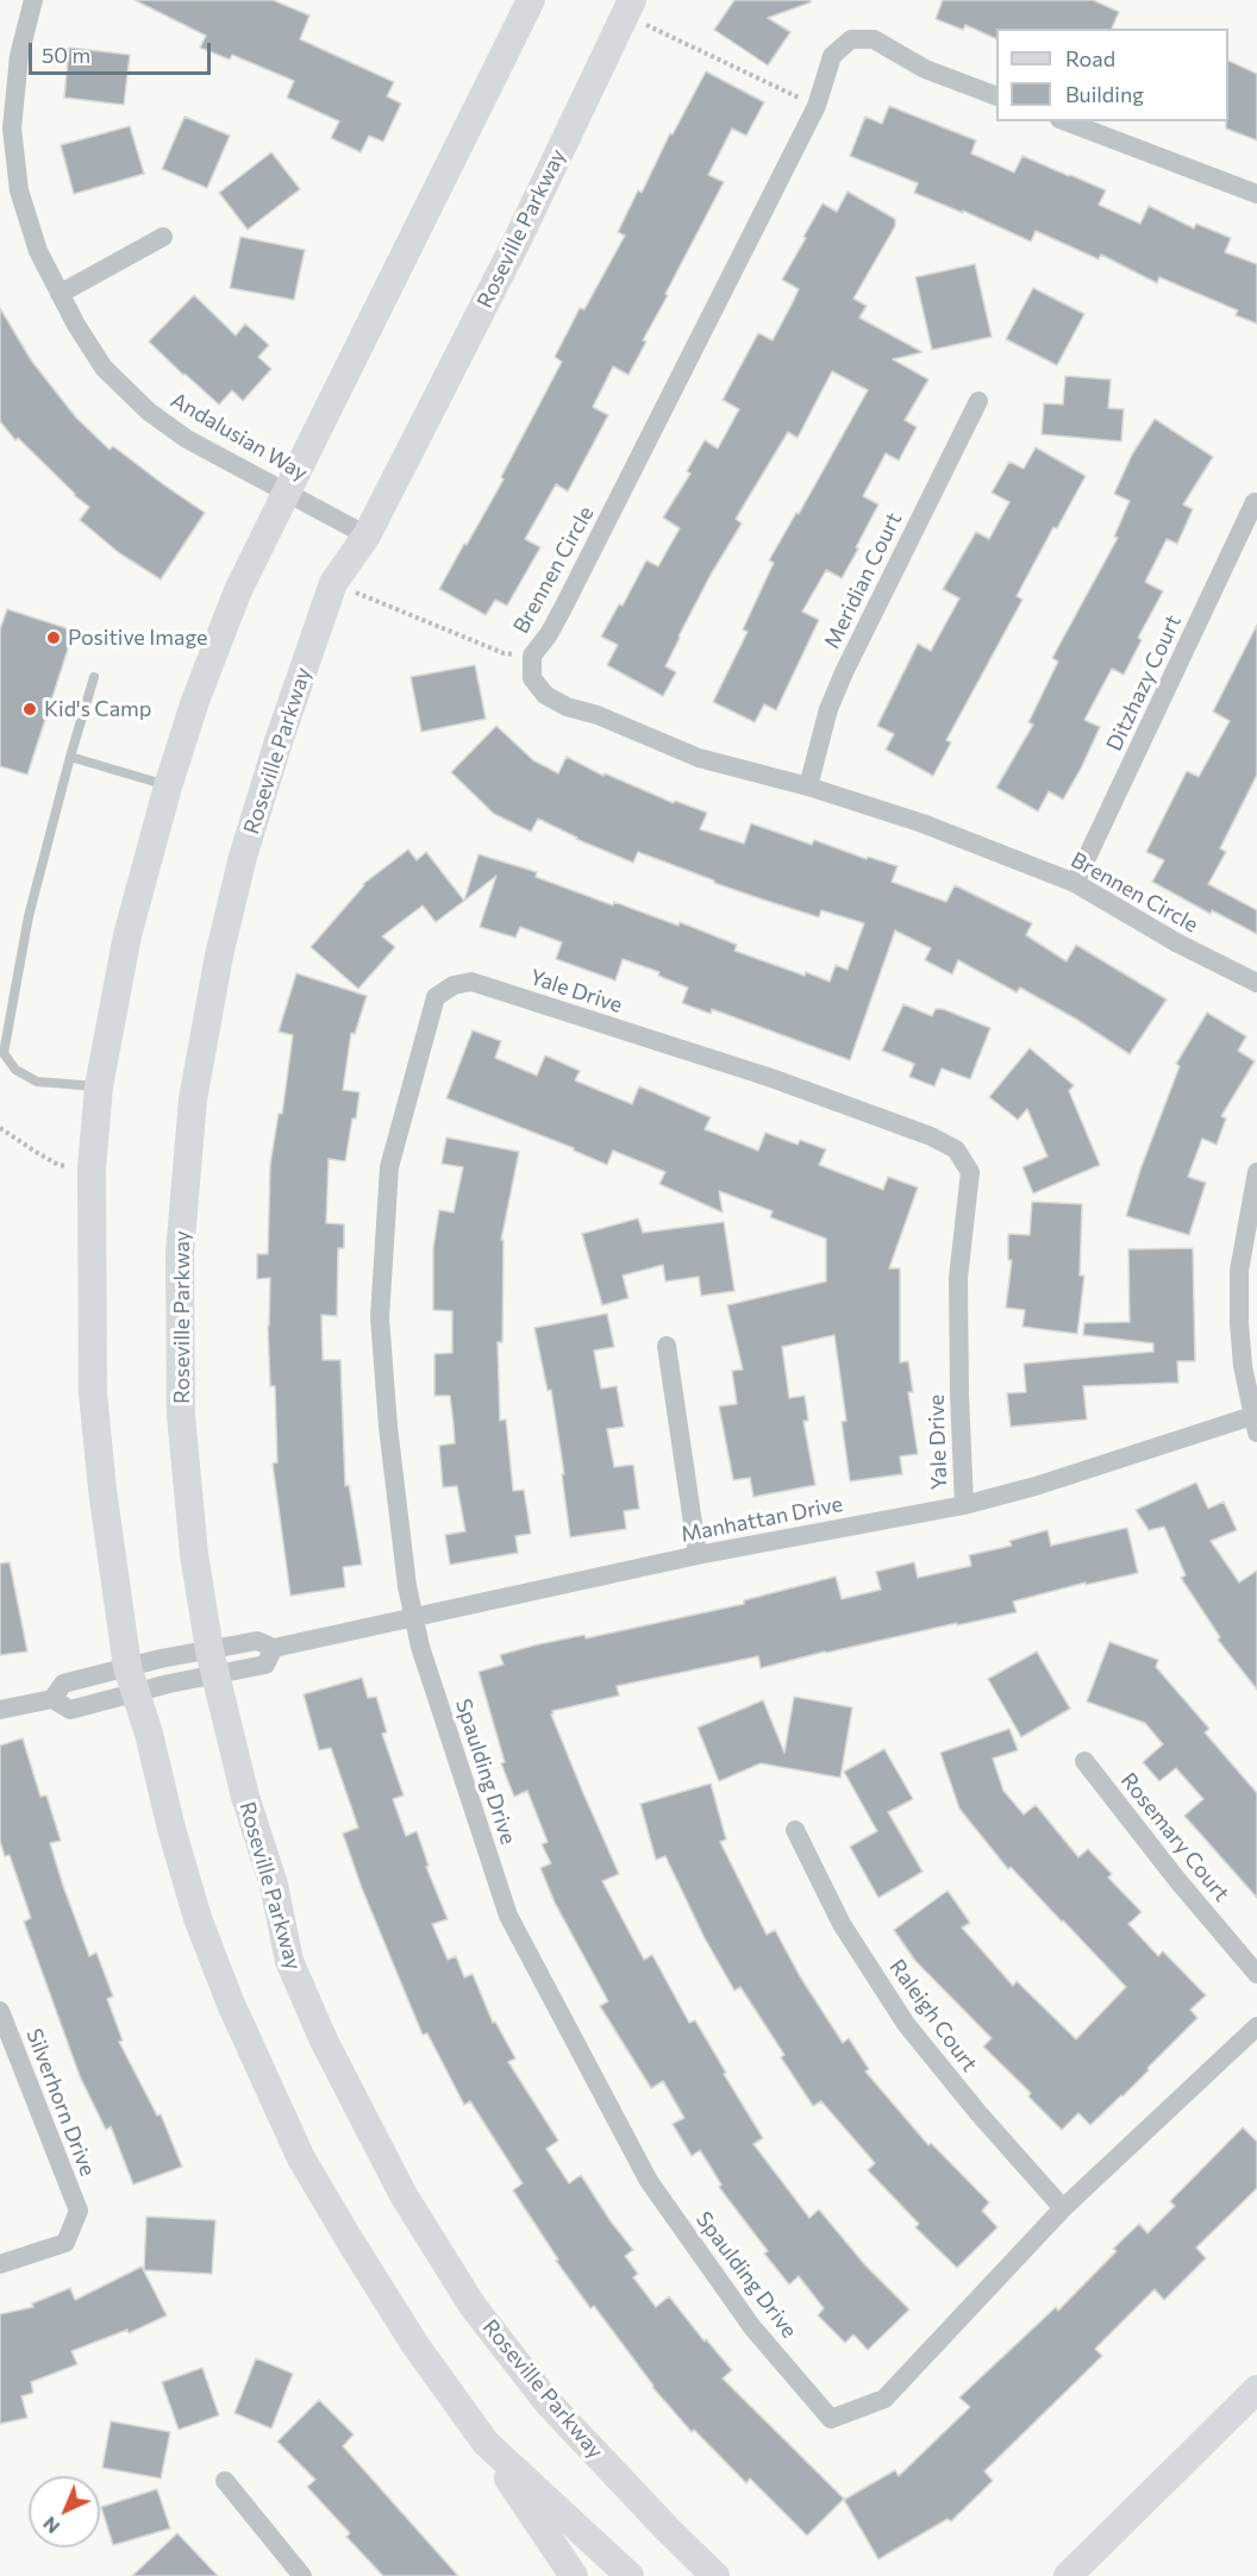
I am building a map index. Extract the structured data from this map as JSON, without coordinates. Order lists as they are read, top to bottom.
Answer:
{
  "streets": {
    "main road": ["Roseville Parkway"],
    "street": [
      "Andalusian Way",
      "Brennen Circle",
      "Meridian Court",
      "Ditzhazy Court",
      "Yale Drive",
      "Manhattan Drive",
      "Spaulding Drive",
      "Rosemary Court",
      "Raleigh Court",
      "Silverhorn Drive"
    ]
  },
  "crossings": [
    ["Roseville Parkway", "Andalusian Way"],
    ["Roseville Parkway", "Manhattan Drive"],
    ["Brennen Circle", "Meridian Court"],
    ["Brennen Circle", "Ditzhazy Court"],
    ["Yale Drive", "Manhattan Drive"],
    ["Yale Drive", "Spaulding Drive"],
    ["Manhattan Drive", "Spaulding Drive"],
    ["Spaulding Drive", "Raleigh Court"]
  ],
  "places": ["Positive Image", "Kid's Camp"],
  "legend": ["Road", "Building"],
  "scale_bar": "50 m",
  "north": "bottom left"
}
